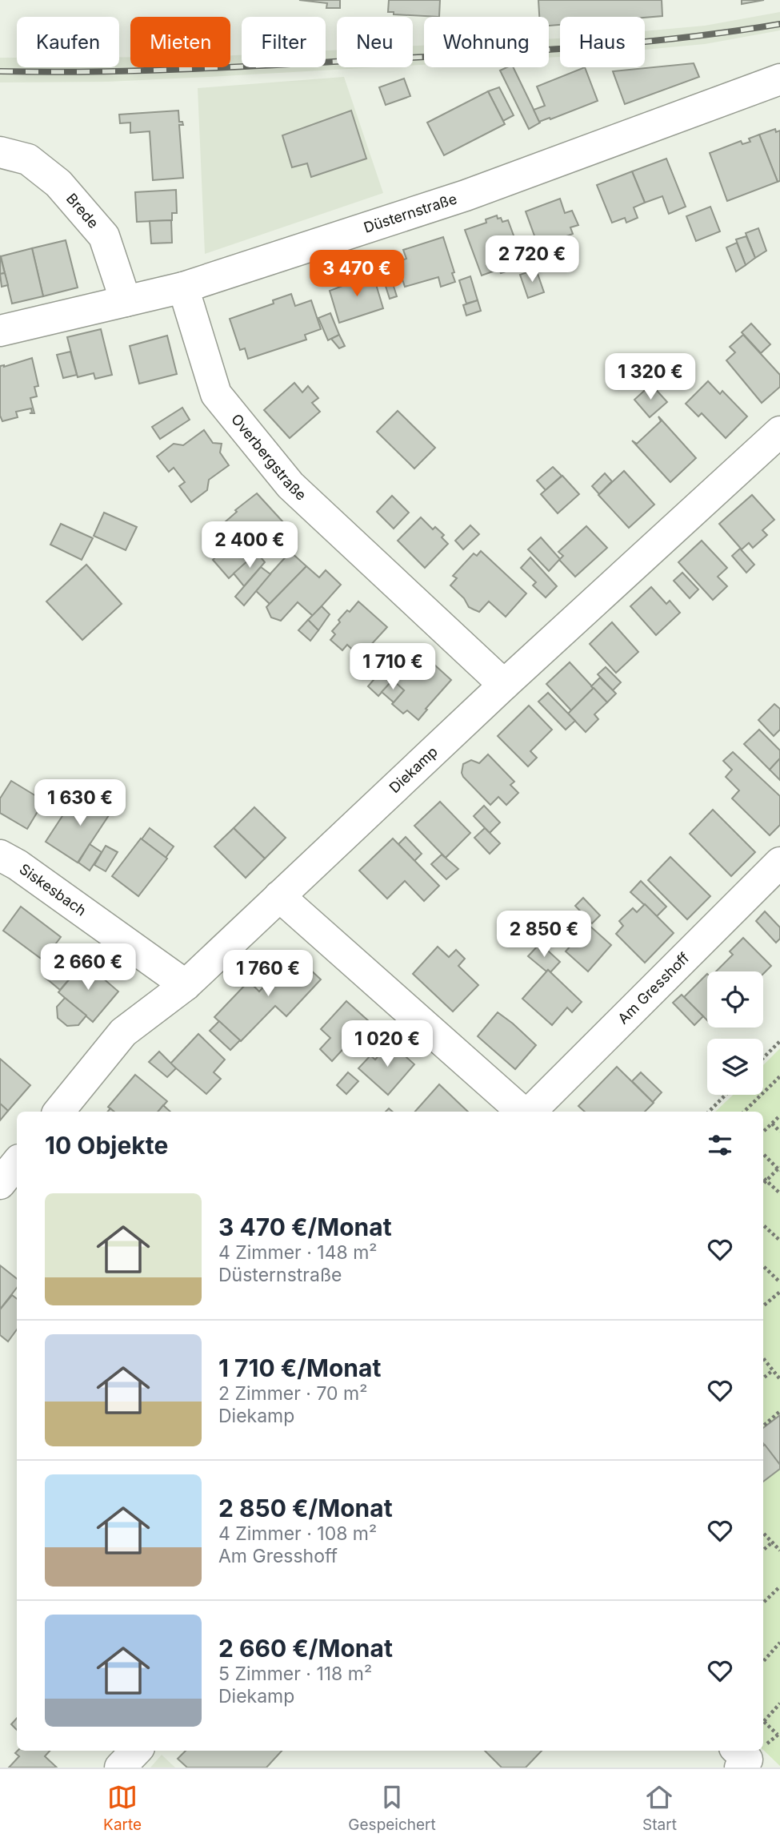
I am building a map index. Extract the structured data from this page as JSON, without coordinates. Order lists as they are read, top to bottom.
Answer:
{
  "streets": {
    "street": [
      "Brede",
      "Düsternstraße",
      "Overbergstraße",
      "Diekamp",
      "Siskesbach",
      "Am Gresshoff"
    ]
  },
  "crossings": [
    ["Brede", "Düsternstraße"],
    ["Düsternstraße", "Overbergstraße"],
    ["Overbergstraße", "Diekamp"],
    ["Diekamp", "Siskesbach"]
  ],
  "page": {
    "chip": [
      "Kaufen",
      "Mieten",
      "Filter",
      "Neu",
      "Wohnung",
      "Haus"
    ],
    "price": [
      "2 720 €",
      "3 470 €",
      "1 320 €",
      "2 400 €",
      "1 710 €",
      "1 630 €",
      "2 850 €",
      "2 660 €",
      "1 760 €",
      "1 020 €"
    ],
    "heading": "10 Objekte",
    "list": [
      {
        "name": "3 470 €/Monat",
        "note": "4 Zimmer · 148 m² · Düsternstraße"
      },
      {
        "name": "1 710 €/Monat",
        "note": "2 Zimmer · 70 m² · Diekamp"
      },
      {
        "name": "2 850 €/Monat",
        "note": "4 Zimmer · 108 m² · Am Gresshoff"
      },
      {
        "name": "2 660 €/Monat",
        "note": "5 Zimmer · 118 m² · Diekamp"
      }
    ],
    "tabs": ["Karte", "Gespeichert", "Start"]
  }
}
